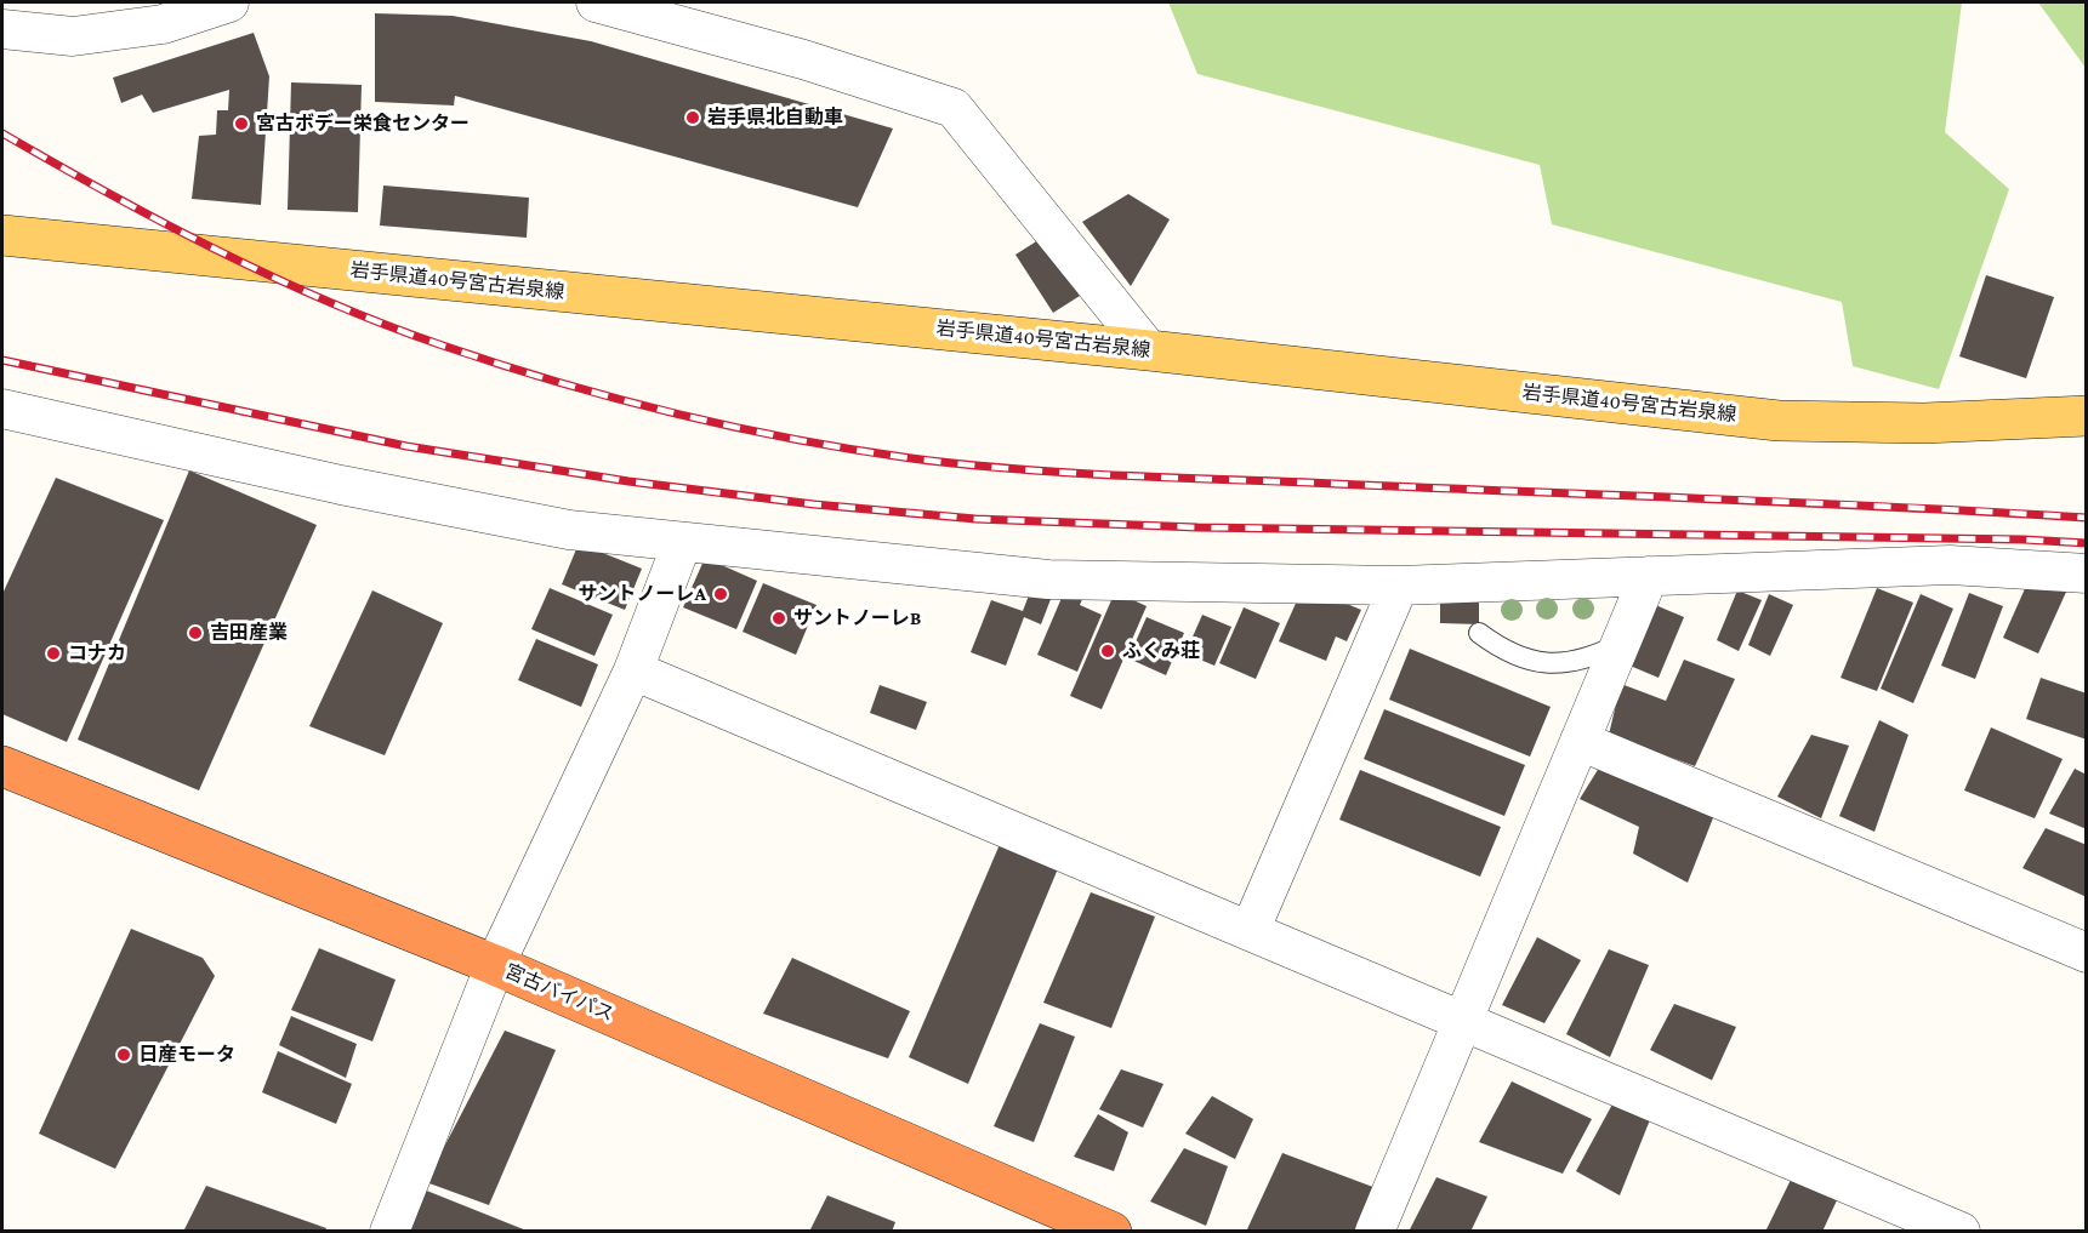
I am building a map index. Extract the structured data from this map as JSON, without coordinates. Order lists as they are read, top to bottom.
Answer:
{
  "streets": {
    "highway": ["宮古バイパス"],
    "main road": ["岩手県道40号宮古岩泉線"]
  },
  "places": [
    "岩手県北自動車",
    "宮古ボデー栄食センター",
    "サントノーレA",
    "サントノーレB",
    "吉田産業",
    "ふくみ荘",
    "コナカ",
    "日産モータ"
  ]
}
